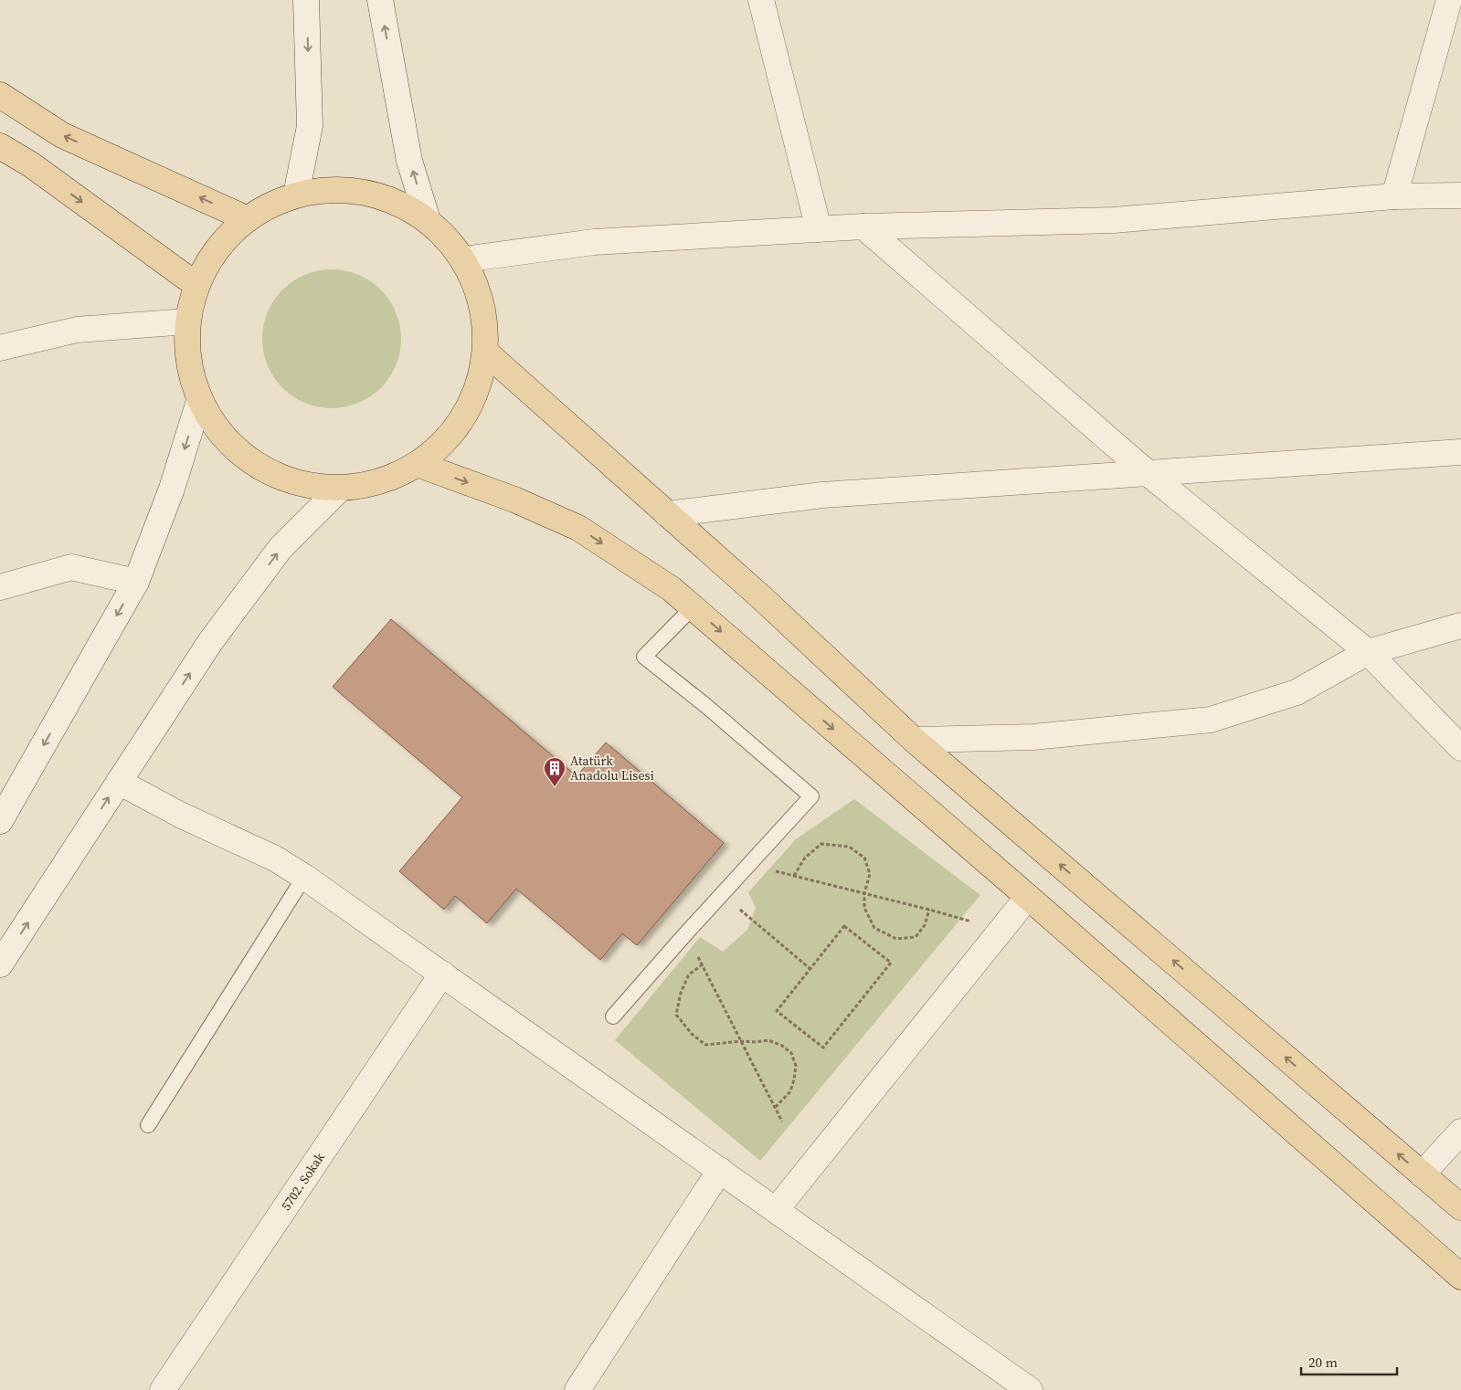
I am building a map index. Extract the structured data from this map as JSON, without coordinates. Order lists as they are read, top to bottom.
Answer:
{
  "streets": {
    "street": ["5702. Sokak"]
  },
  "places": {
    "building": ["Atatürk Anadolu Lisesi"]
  },
  "scale_bar": "20 m"
}
